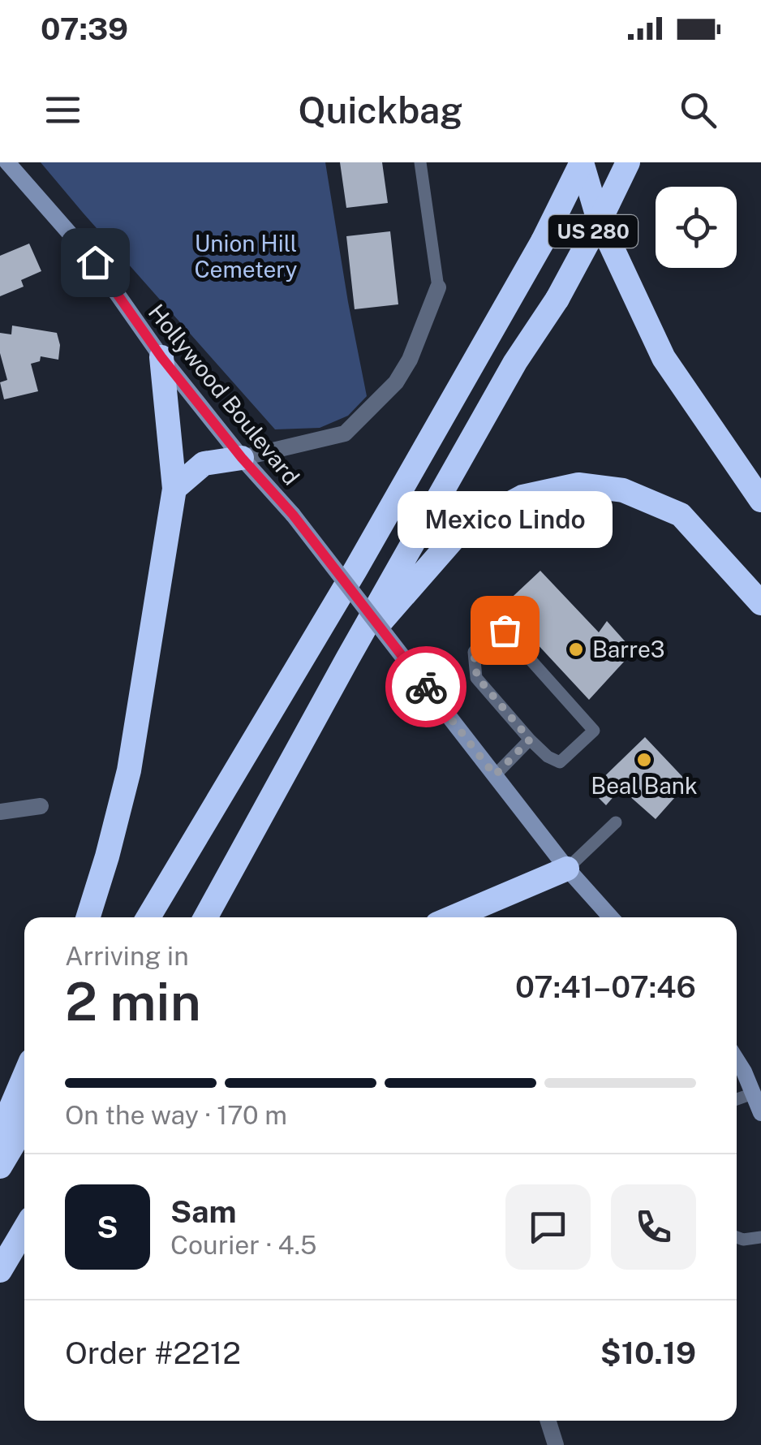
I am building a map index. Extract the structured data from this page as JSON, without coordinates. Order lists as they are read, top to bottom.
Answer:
{
  "streets": {
    "highway": ["US 280"],
    "main road": ["Hollywood Boulevard"]
  },
  "parks": ["Union Hill Cemetery"],
  "places": ["Mexico Lindo", "Barre3", "Beal Bank"],
  "page": {
    "status": "07:39",
    "header": "Quickbag",
    "bubble": "Mexico Lindo",
    "heading": ["2 min", "Arriving in", "07:41–07:46"],
    "panel": [
      "Sam",
      "Courier · 4.5",
      "Order #2212",
      "$10.19"
    ],
    "bar": "On the way · 170 m",
    "round": "S"
  }
}
